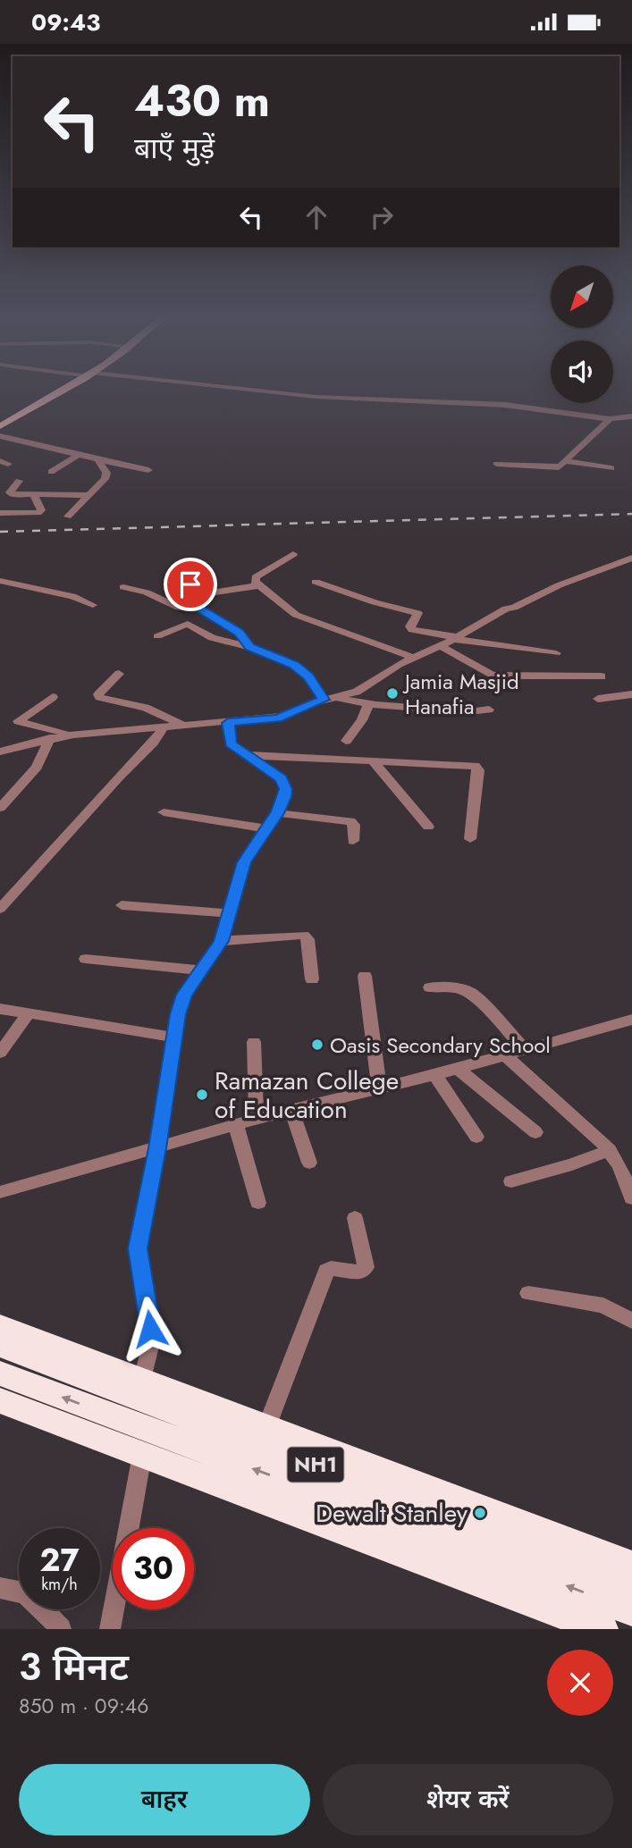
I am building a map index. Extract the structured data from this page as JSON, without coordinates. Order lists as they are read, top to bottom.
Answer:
{
  "streets": {
    "highway": ["NH1"]
  },
  "places": [
    "Jamia Masjid Hanafia",
    "Oasis Secondary School",
    "Ramazan College of Education",
    "Dewalt Stanley"
  ],
  "north": "bottom left",
  "page": {
    "status": "09:43",
    "turn": ["430 m", "बाएँ मुड़ें"],
    "speed": "27 km/h",
    "limit": "30",
    "heading": ["3 मिनट", "850 m · 09:46"],
    "buttons": ["बाहर", "शेयर करें"]
  }
}
